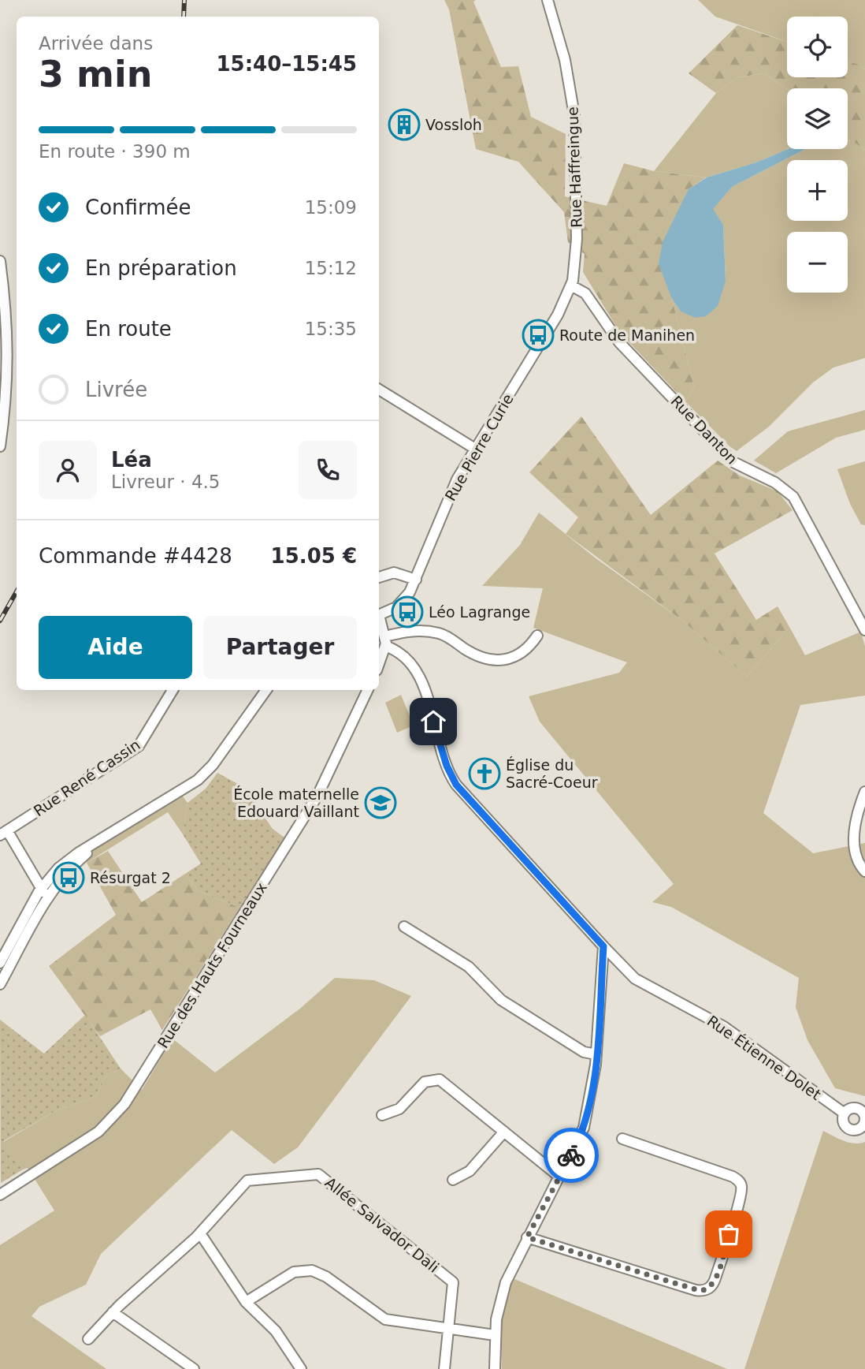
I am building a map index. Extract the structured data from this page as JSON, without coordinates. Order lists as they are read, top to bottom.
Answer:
{
  "streets": {
    "street": [
      "Rue Haffreingue",
      "Rue Danton",
      "Rue Pierre Curie",
      "Rue René Cassin",
      "Rue des Hauts Fourneaux",
      "Rue Étienne Dolet",
      "Allée Salvador Dali"
    ]
  },
  "crossings": [
    ["Rue Haffreingue", "Rue Pierre Curie"],
    ["Rue Danton", "Rue Pierre Curie"]
  ],
  "places": {
    "building": ["Vossloh"],
    "bus stop": ["Route de Manihen", "Léo Lagrange", "Résurgat 2"],
    "church": ["Église du Sacré-Coeur"],
    "school or university": ["École maternelle Edouard Vaillant"]
  },
  "page": {
    "map_buttons": ["+", "−"],
    "heading": ["3 min", "Arrivée dans", "15:40–15:45"],
    "panel": [
      "Léa",
      "Livreur · 4.5",
      "Commande #4428",
      "15.05 €"
    ],
    "bar": "En route · 390 m",
    "list": [
      ["Confirmée", "15:09"],
      ["En préparation", "15:12"],
      ["En route", "15:35"],
      "Livrée"
    ],
    "buttons": ["Aide", "Partager"]
  }
}
